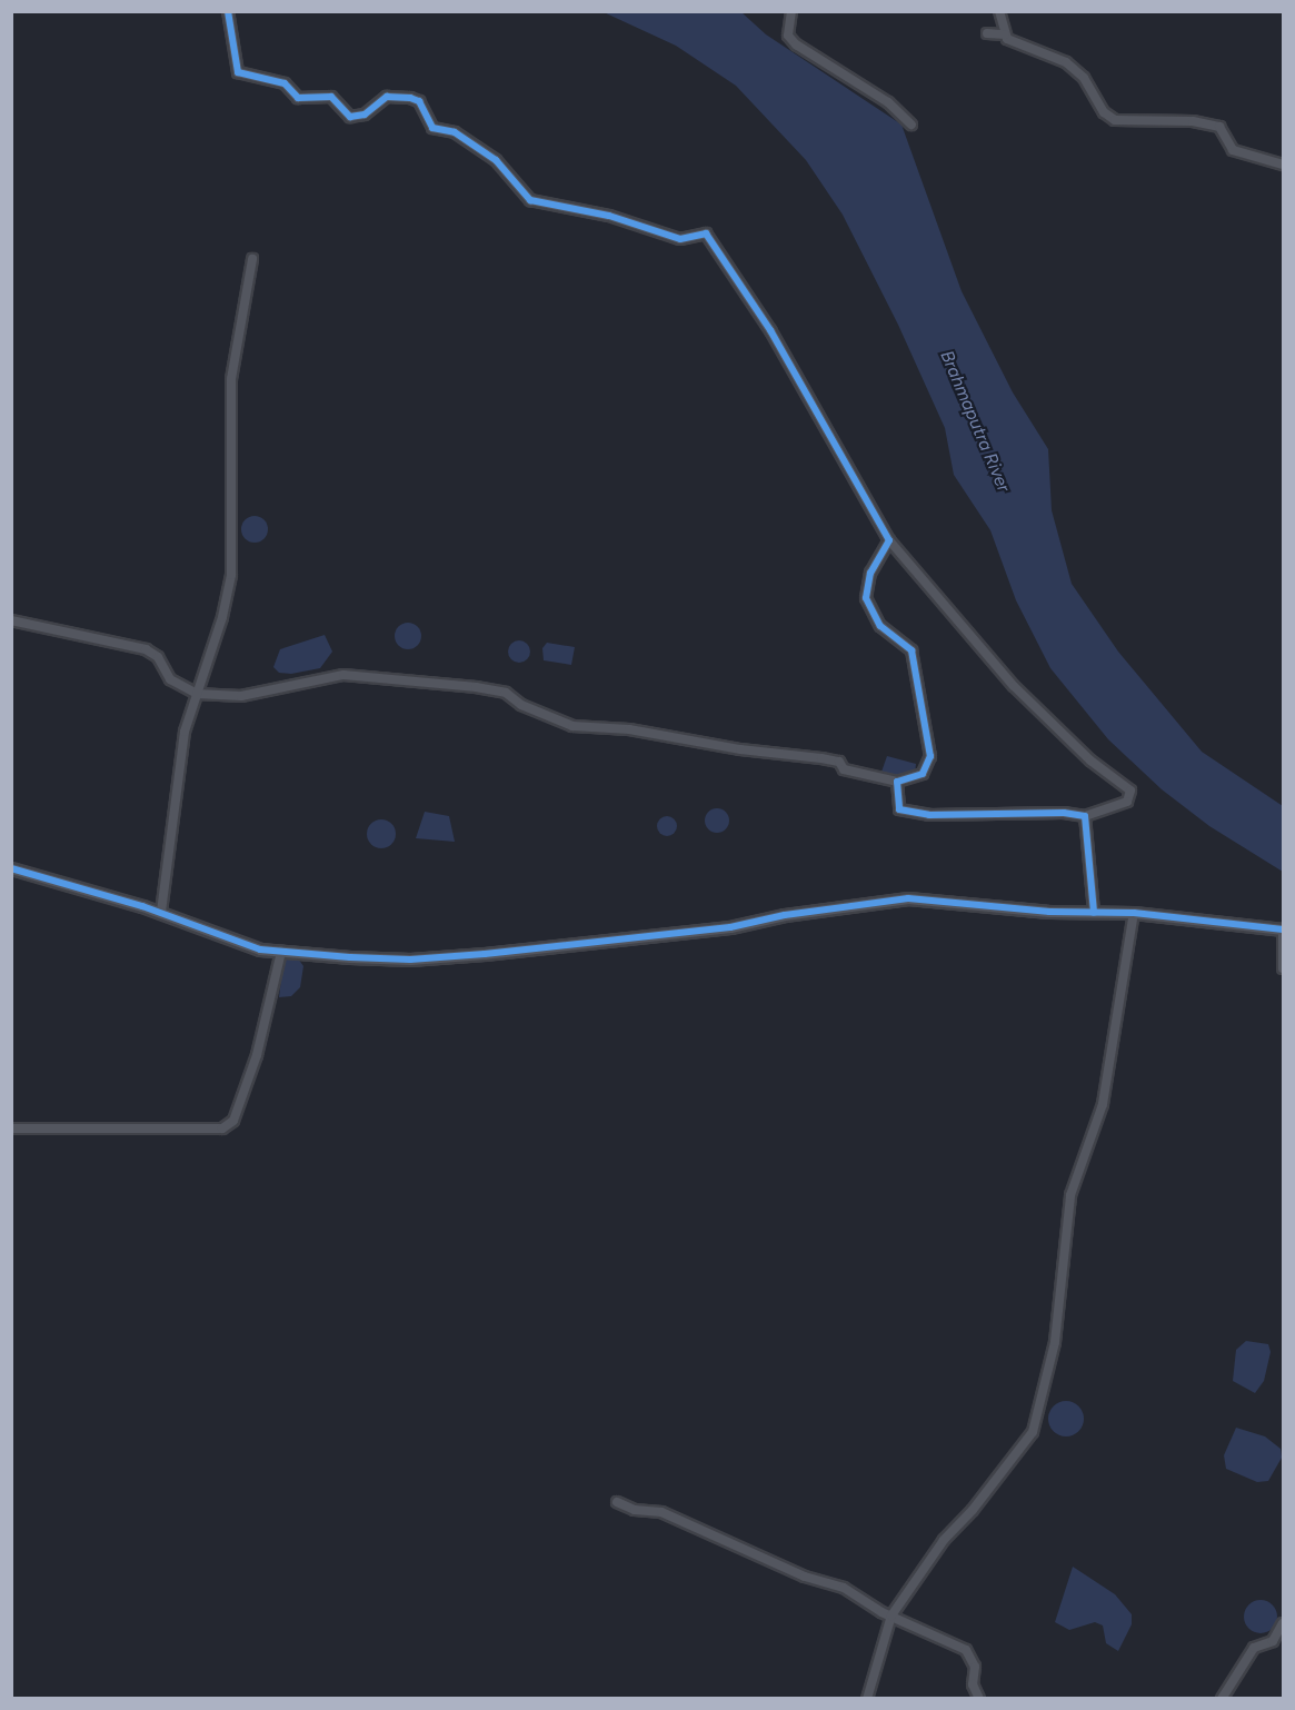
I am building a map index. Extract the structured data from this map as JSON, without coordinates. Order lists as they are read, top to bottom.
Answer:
{
  "water": ["Brahmaputra River"]
}
